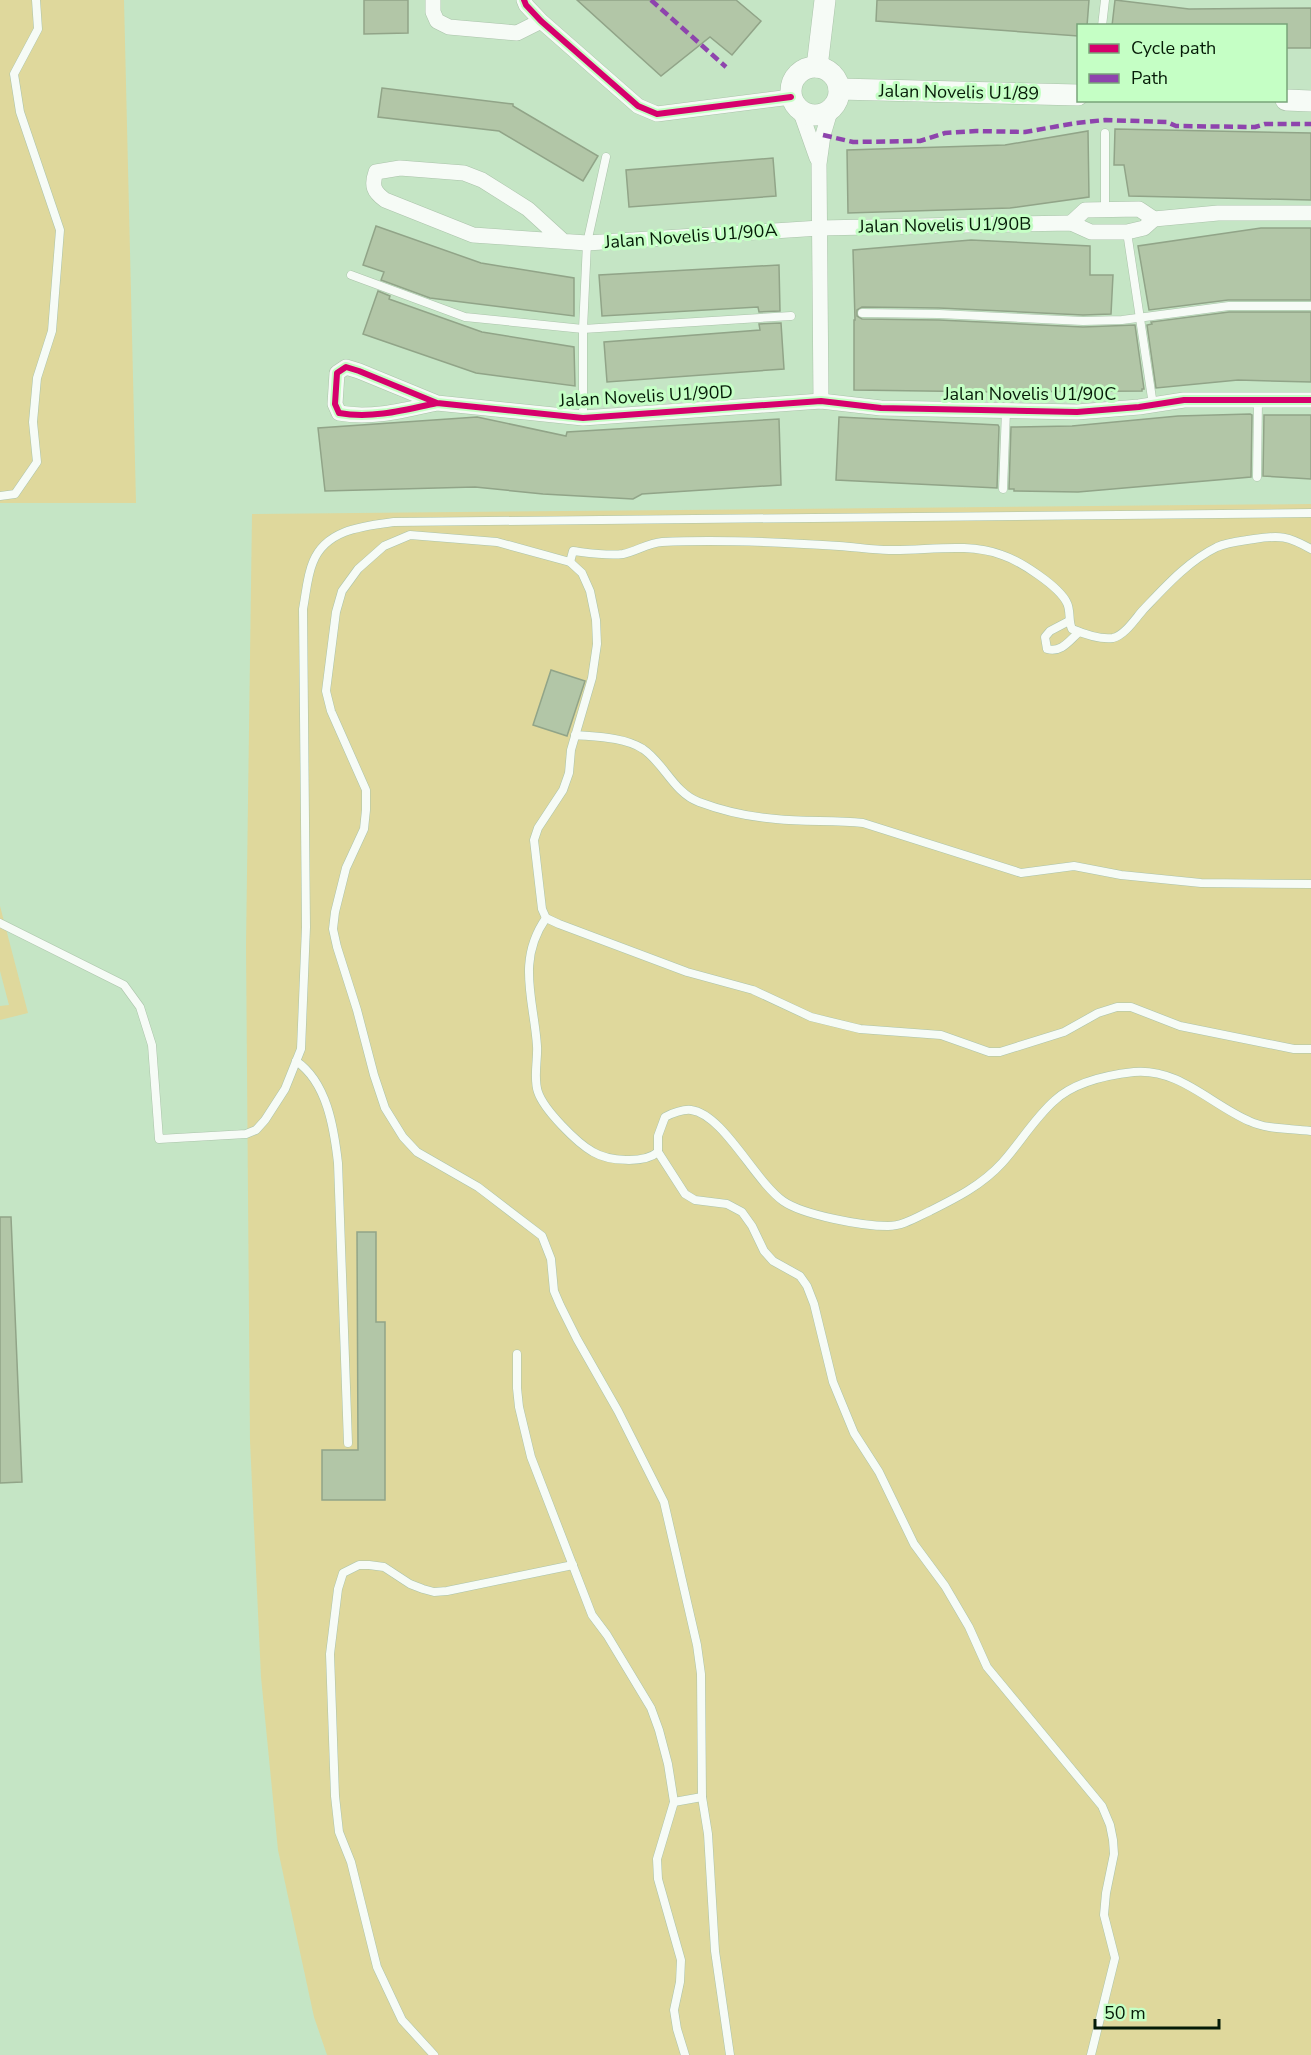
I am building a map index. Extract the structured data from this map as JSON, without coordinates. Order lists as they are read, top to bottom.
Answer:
{
  "streets": {
    "street": [
      "Jalan Novelis U1/89",
      "Jalan Novelis U1/90B",
      "Jalan Novelis U1/90A",
      "Jalan Novelis U1/90C",
      "Jalan Novelis U1/90D"
    ]
  },
  "crossings": [
    ["Jalan Novelis U1/90B", "Jalan Novelis U1/90A"],
    ["Jalan Novelis U1/90C", "Jalan Novelis U1/90D"]
  ],
  "legend": ["Cycle path", "Path"],
  "scale_bar": "50 m"
}
